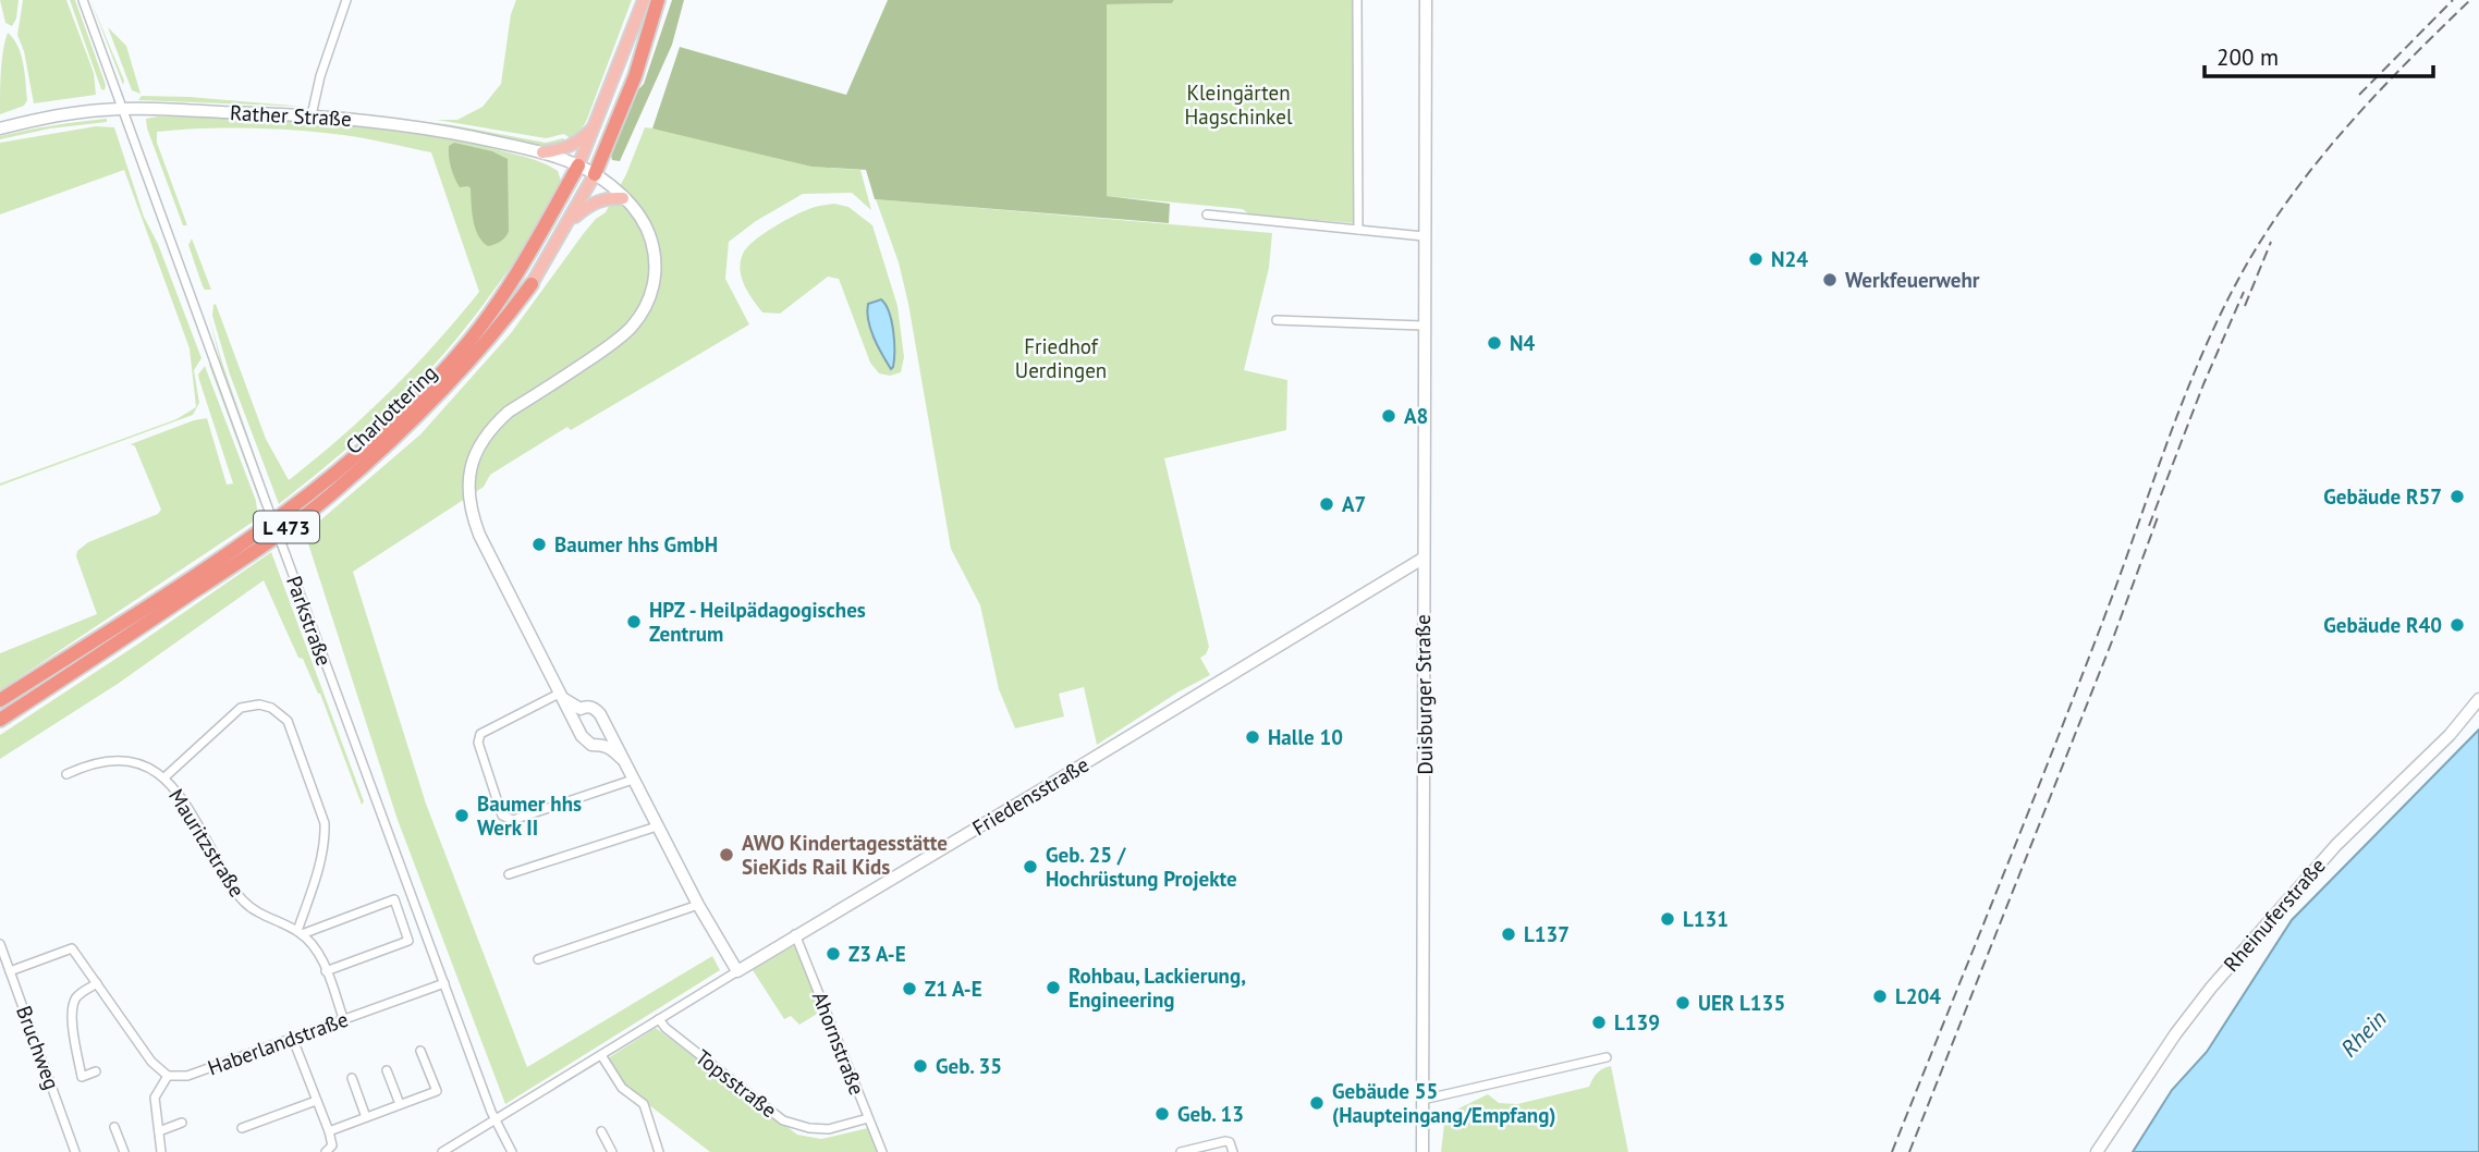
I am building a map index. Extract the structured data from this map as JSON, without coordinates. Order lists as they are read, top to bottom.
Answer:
{
  "streets": {
    "highway": ["Charlottering", "L 473"],
    "main road": [
      "Rather Straße",
      "Duisburger Straße",
      "Friedensstraße",
      "Rheinuferstraße"
    ],
    "street": [
      "Parkstraße",
      "Mauritzstraße",
      "Haberlandstraße",
      "Ahornstraße",
      "Bruchweg",
      "Topsstraße"
    ]
  },
  "crossings": [
    ["Rather Straße", "Charlottering"],
    ["Rather Straße", "Parkstraße"],
    ["Parkstraße", "Friedensstraße"],
    ["Parkstraße", "Haberlandstraße"],
    ["Duisburger Straße", "Friedensstraße"],
    ["Friedensstraße", "Ahornstraße"],
    ["Friedensstraße", "Topsstraße"],
    ["Mauritzstraße", "Haberlandstraße"],
    ["Ahornstraße", "Topsstraße"]
  ],
  "water": ["Rhein"],
  "parks": ["Kleingärten Hagschinkel", "Friedhof Uerdingen"],
  "places": [
    "N24",
    "Werkfeuerwehr",
    "N4",
    "A8",
    "Gebäude R57",
    "A7",
    "Baumer hhs GmbH",
    "HPZ - Heilpädagogisches Zentrum",
    "Gebäude R40",
    "Halle 10",
    "Baumer hhs Werk II",
    "AWO Kindertagesstätte SieKids Rail Kids",
    "Geb. 25 / Hochrüstung Projekte",
    "L131",
    "L137",
    "Z3 A-E",
    "Rohbau, Lackierung, Engineering",
    "Z1 A-E",
    "L204",
    "UER L135",
    "L139",
    "Geb. 35",
    "Gebäude 55 (Haupteingang/Empfang)",
    "Geb. 13"
  ],
  "scale_bar": "200 m"
}
